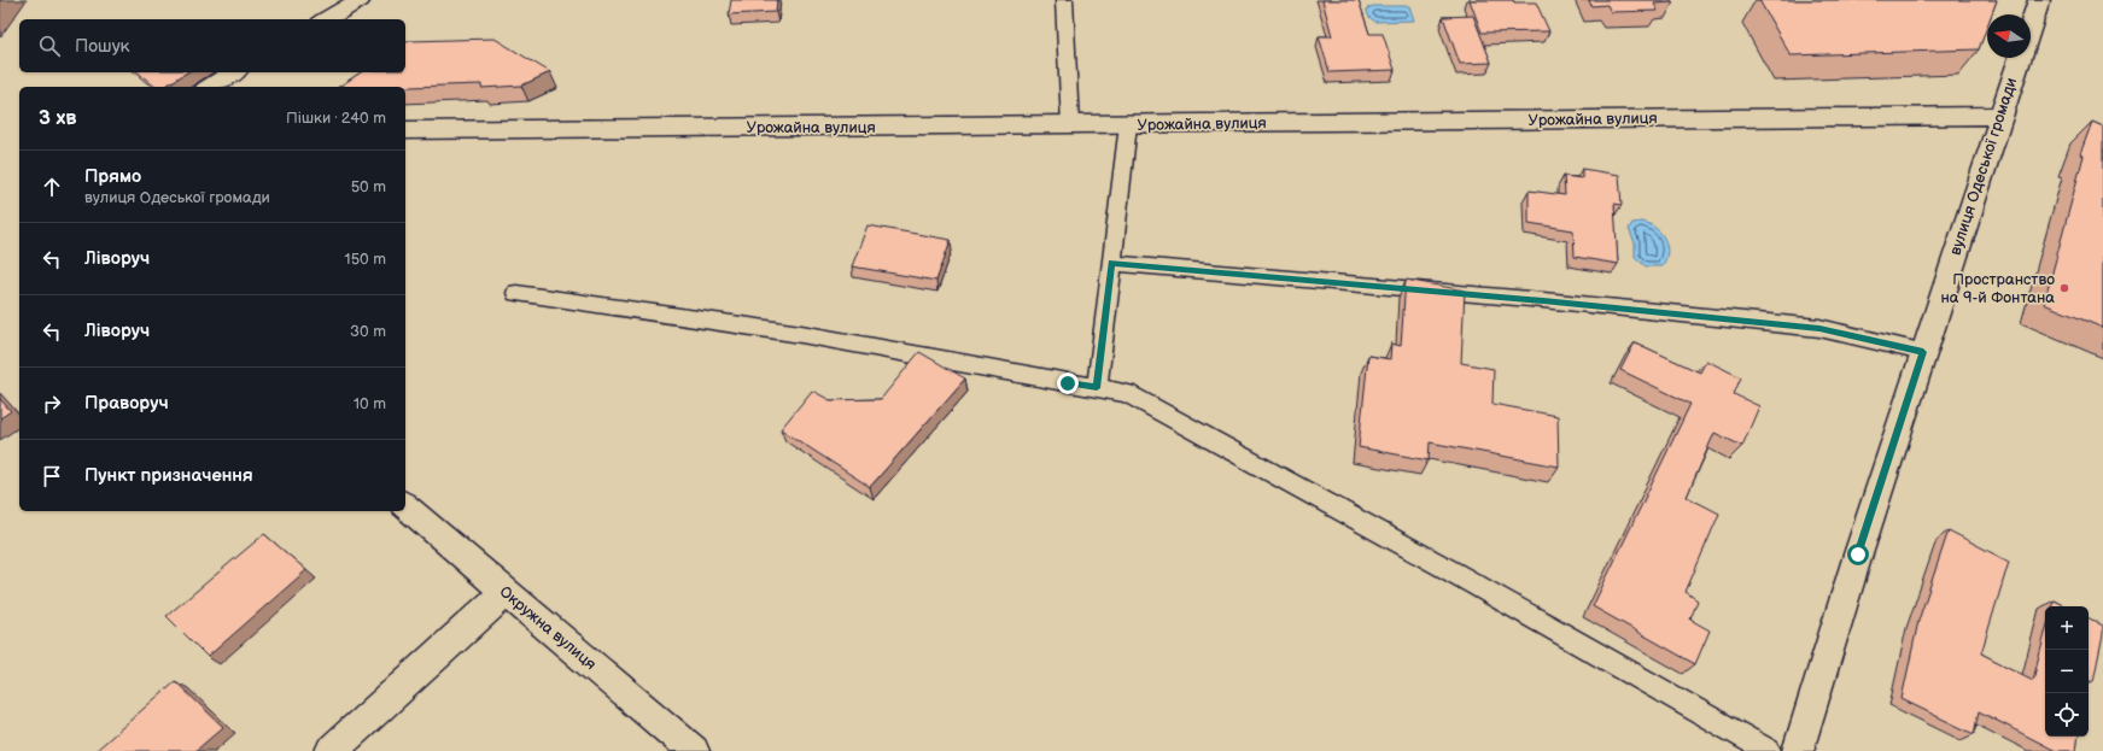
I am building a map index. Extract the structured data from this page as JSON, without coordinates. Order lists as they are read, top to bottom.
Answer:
{
  "streets": {
    "street": ["Урожайна вулиця", "вулиця Одеської громади", "Окружна вулиця"]
  },
  "crossings": [
    ["Урожайна вулиця", "вулиця Одеської громади"]
  ],
  "places": ["Пространство на 9-й Фонтана"],
  "north": "left",
  "page": {
    "search": "Пошук",
    "heading": ["3 хв", "Пішки · 240 m"],
    "list": [
      ["Прямо", "вулиця Одеської громади", "50 m"],
      ["Ліворуч", "150 m"],
      ["Ліворуч", "30 m"],
      ["Праворуч", "10 m"],
      "Пункт призначення"
    ],
    "map_buttons": ["+", "−"]
  }
}
